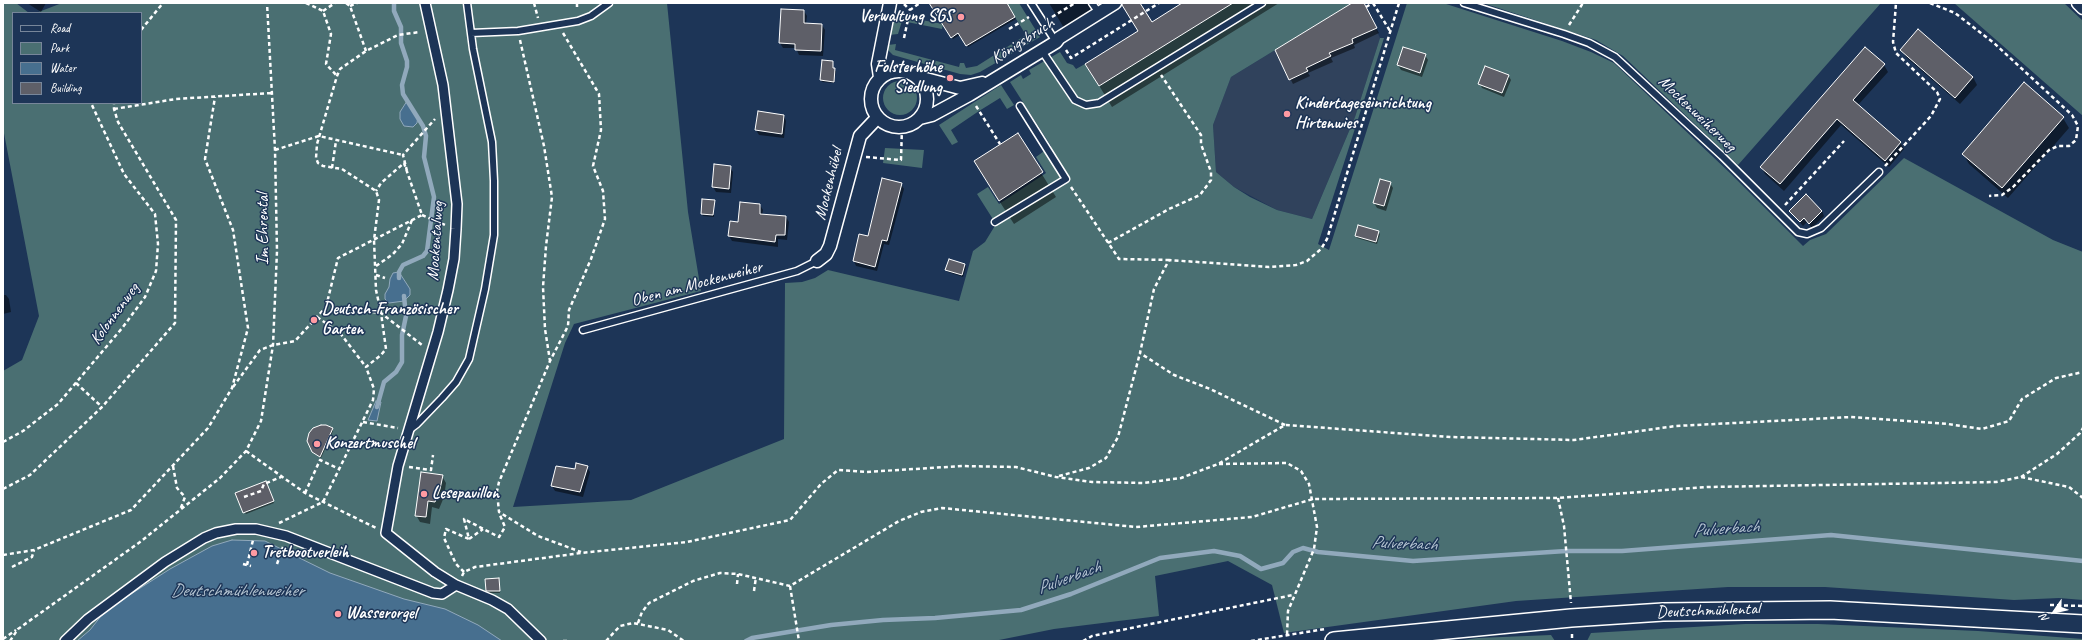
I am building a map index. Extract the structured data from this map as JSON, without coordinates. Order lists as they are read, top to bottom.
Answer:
{
  "streets": {
    "main road": ["Deutschmühlental"],
    "street": ["Königsbruch", "Mockenhübel", "Mockentalweg"],
    "lane": ["Mockenweiherweg", "Oben am Mockenweiher"],
    "path": ["Im Ehrental", "Kolonnenweg"]
  },
  "crossings": [
    ["Königsbruch", "Mockenhübel"],
    ["Mockenhübel", "Oben am Mockenweiher"]
  ],
  "water": ["Pulverbach", "Deutschmühlenweiher"],
  "places": [
    "Verwaltung SGS",
    "Folsterhöhe Siedlung",
    "Kindertageseinrichtung Hirtenwies",
    "Deutsch-Französischer Garten",
    "Konzertmuschel",
    "Lesepavillon",
    "Tretbootverleih",
    "Wasserorgel"
  ],
  "legend": [
    "Road",
    "Park",
    "Water",
    "Building"
  ],
  "north": "bottom left"
}
